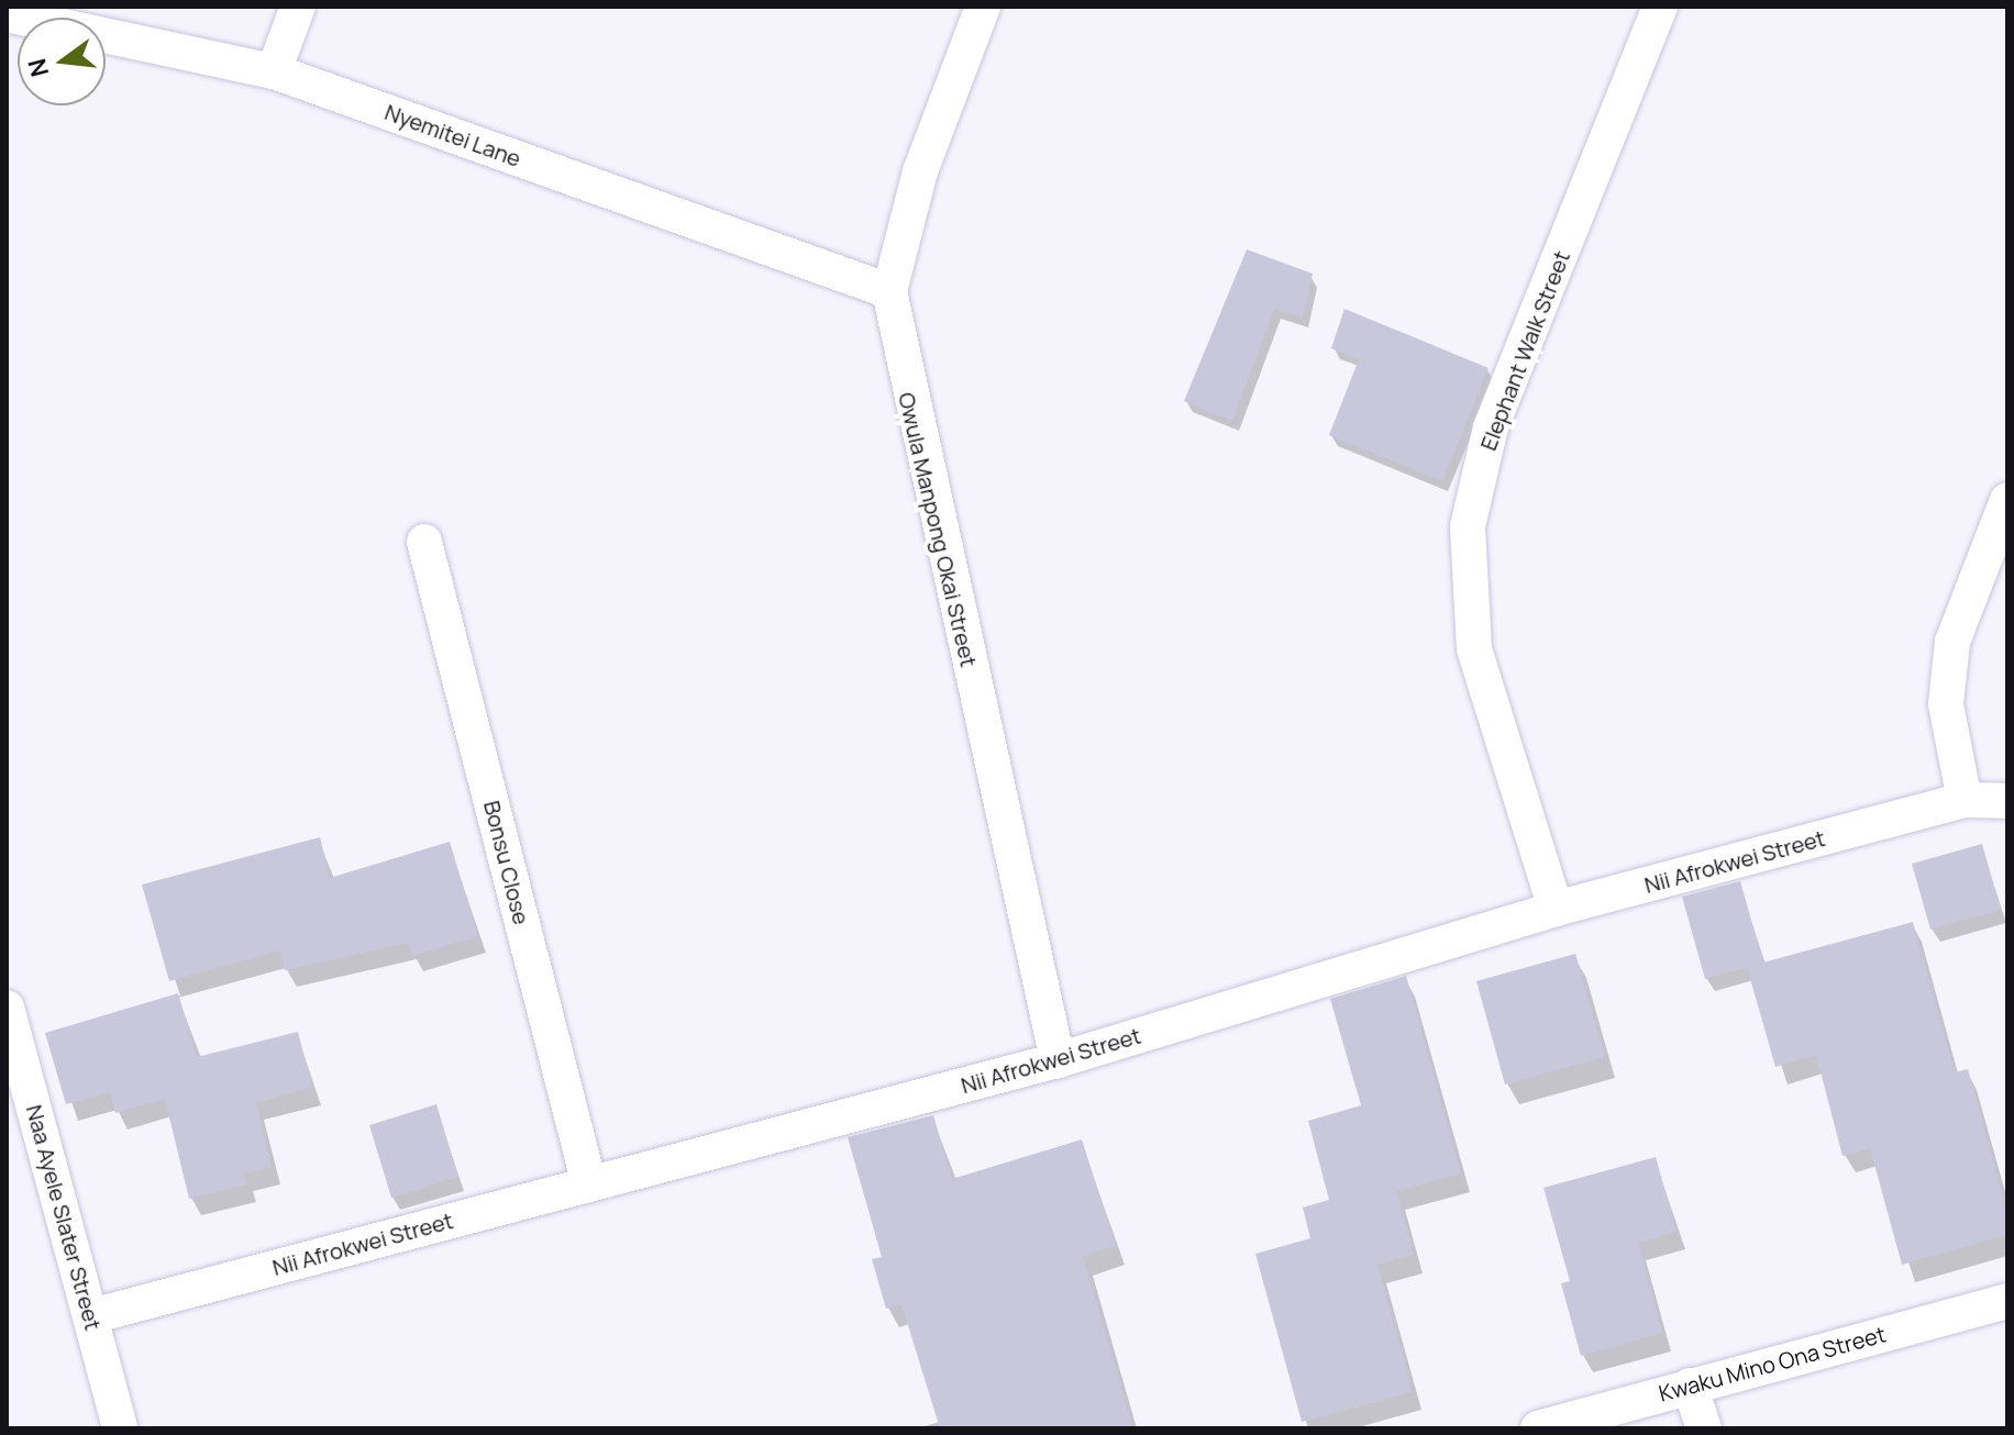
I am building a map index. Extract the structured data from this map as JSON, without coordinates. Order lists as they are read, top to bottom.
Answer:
{
  "streets": {
    "street": [
      "Nyemitei Lane",
      "Elephant Walk Street",
      "Owula Manpong Okai Street",
      "Nii Afrokwei Street",
      "Bonsu Close",
      "Naa Ayele Slater Street",
      "Kwaku Mino Ona Street"
    ]
  },
  "crossings": [
    ["Nyemitei Lane", "Owula Manpong Okai Street"],
    ["Elephant Walk Street", "Nii Afrokwei Street"],
    ["Owula Manpong Okai Street", "Nii Afrokwei Street"],
    ["Nii Afrokwei Street", "Bonsu Close"],
    ["Nii Afrokwei Street", "Naa Ayele Slater Street"]
  ],
  "north": "left"
}
